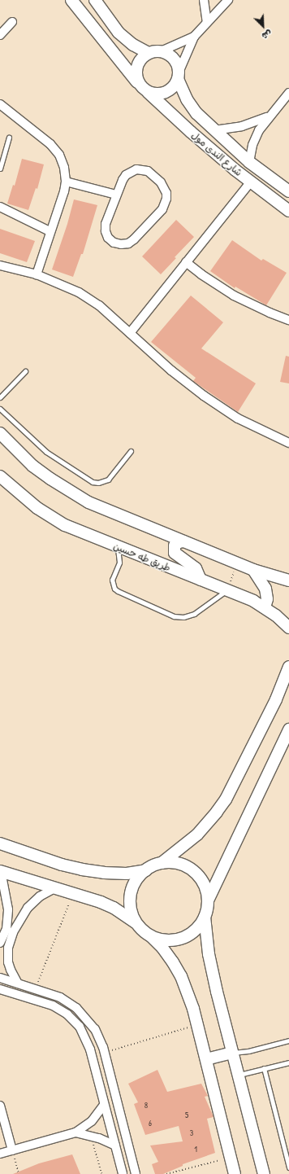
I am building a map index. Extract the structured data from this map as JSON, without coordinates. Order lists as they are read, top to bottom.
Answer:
{
  "streets": {
    "street": ["شارع الندى مول", "طريق طه حسين"]
  },
  "house_numbers": [
    "8",
    "5",
    "6",
    "3",
    "1"
  ],
  "north": "bottom right"
}
